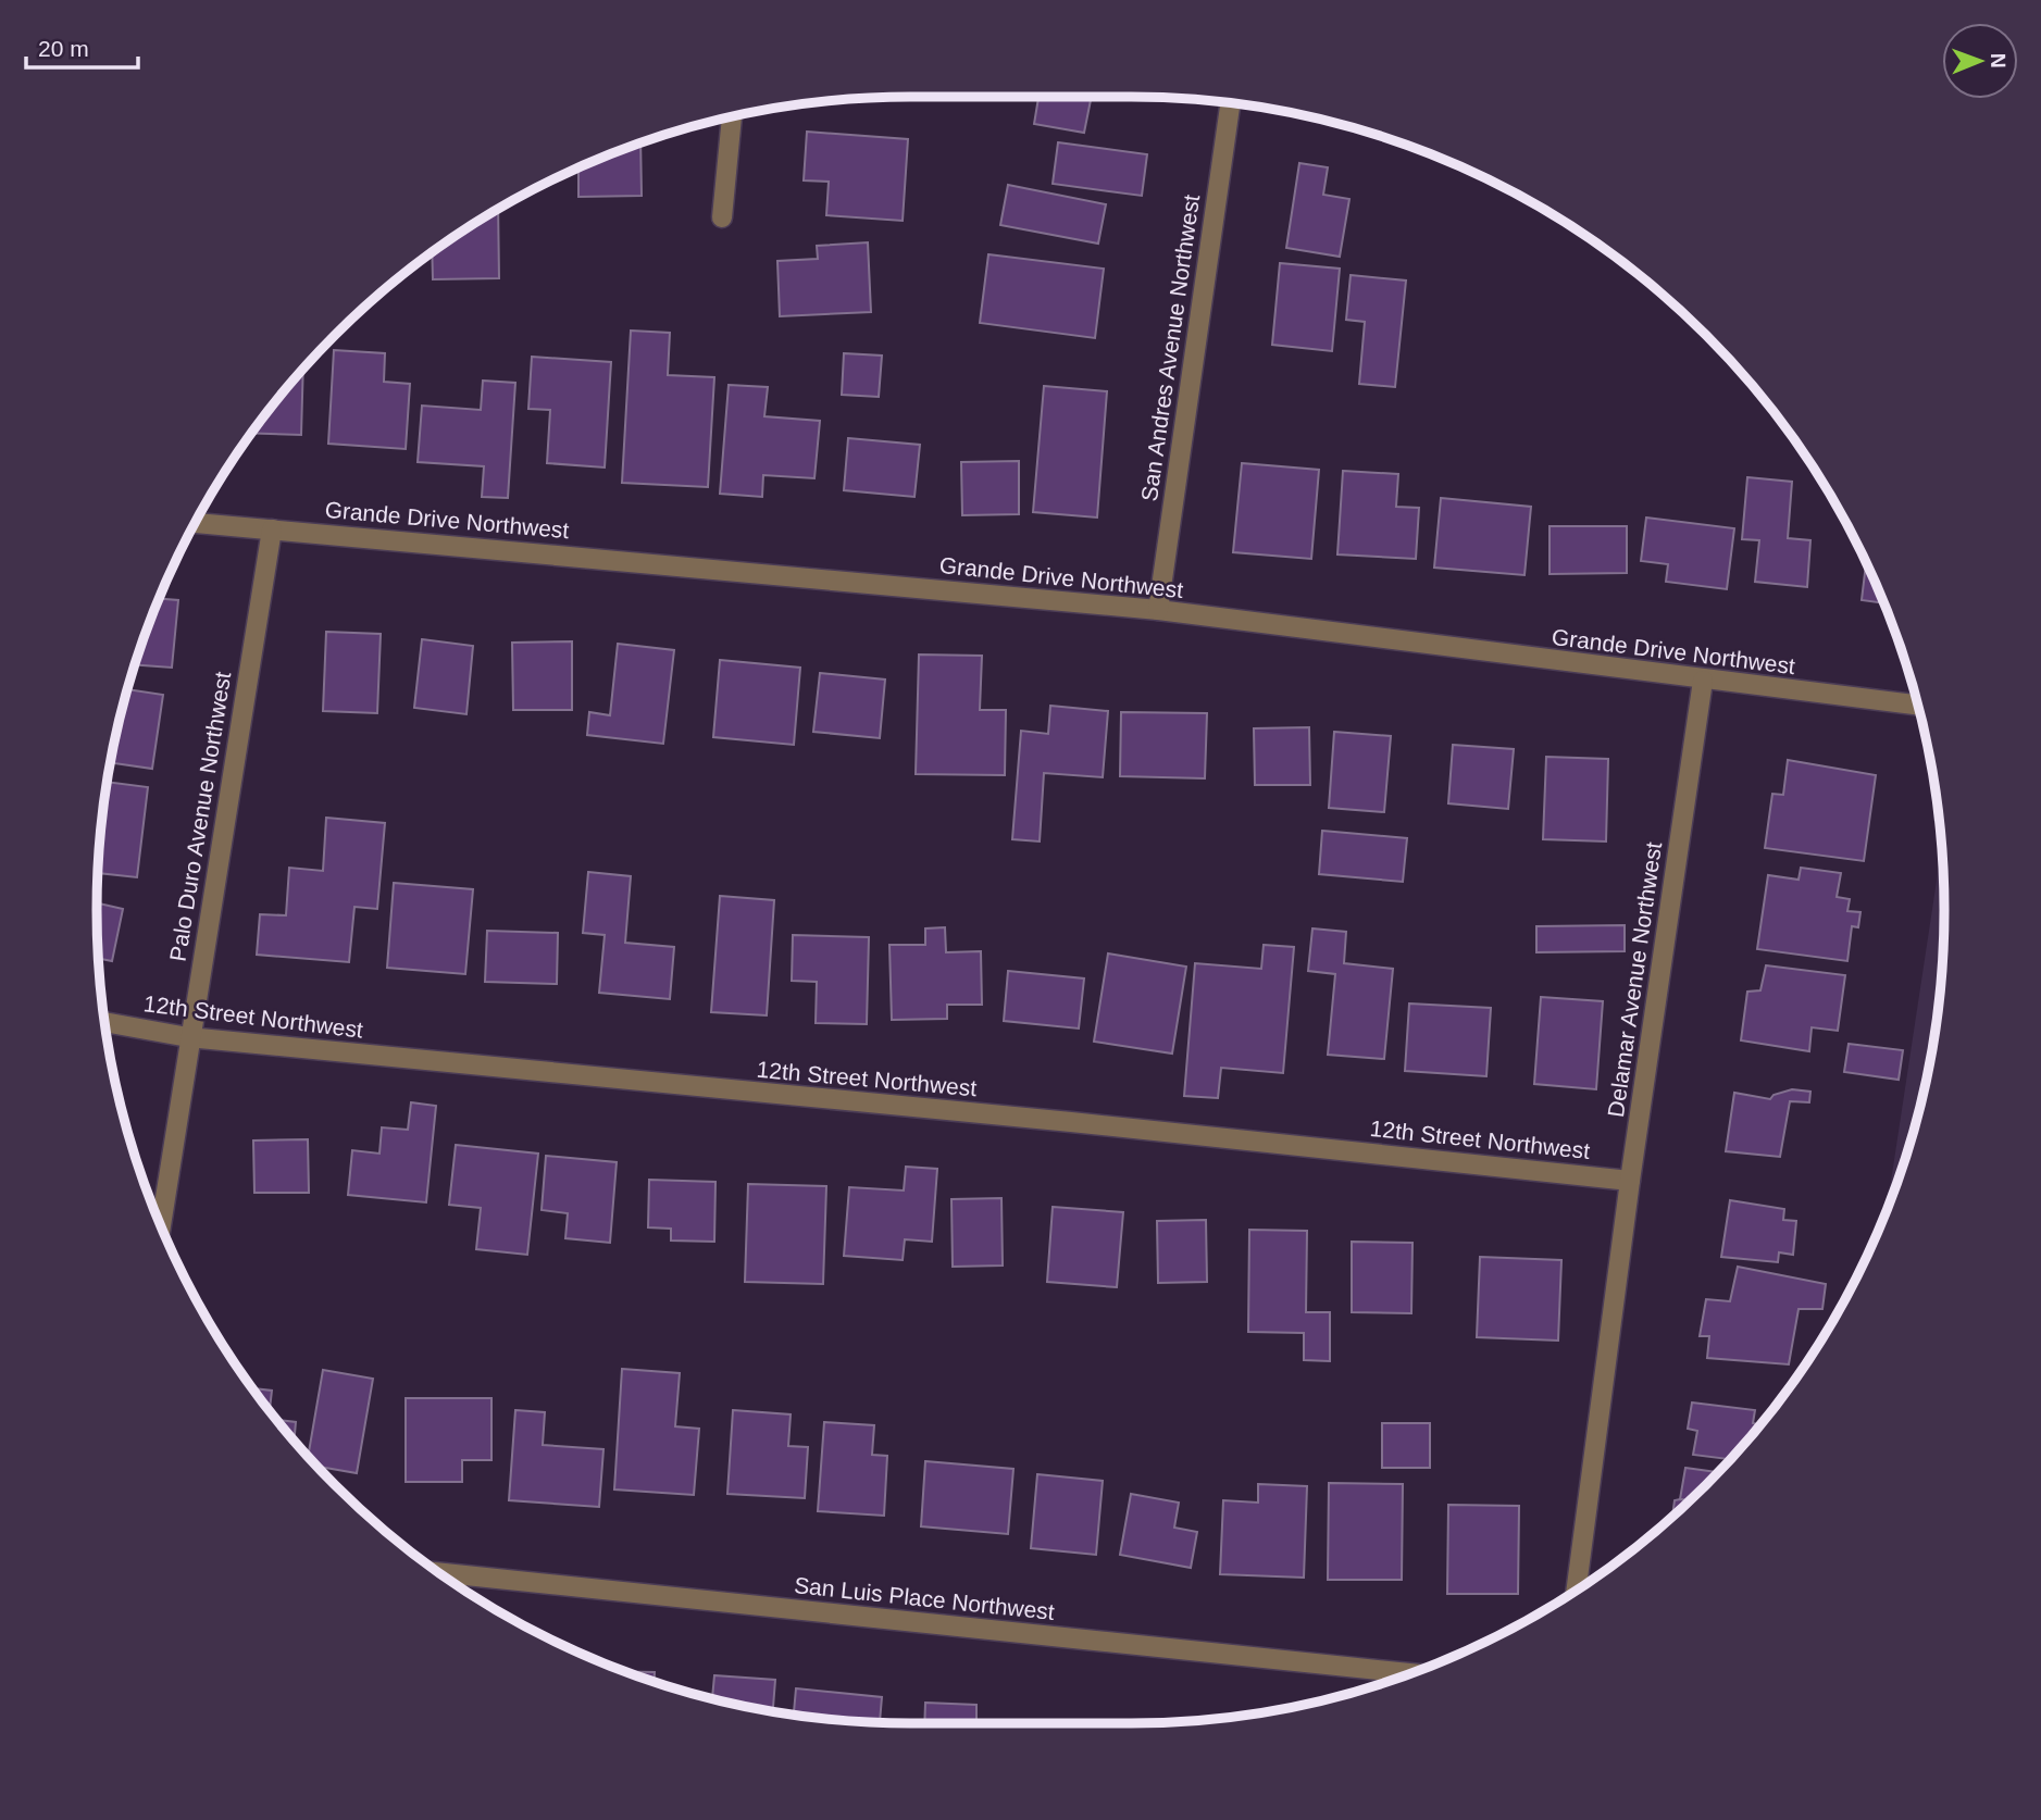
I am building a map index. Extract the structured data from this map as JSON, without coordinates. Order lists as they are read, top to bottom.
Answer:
{
  "streets": {
    "street": [
      "San Andres Avenue Northwest",
      "Grande Drive Northwest",
      "Palo Duro Avenue Northwest",
      "Delamar Avenue Northwest",
      "12th Street Northwest",
      "San Luis Place Northwest"
    ]
  },
  "crossings": [
    ["San Andres Avenue Northwest", "Grande Drive Northwest"],
    ["Grande Drive Northwest", "Palo Duro Avenue Northwest"],
    ["Grande Drive Northwest", "Delamar Avenue Northwest"],
    ["Palo Duro Avenue Northwest", "12th Street Northwest"],
    ["Delamar Avenue Northwest", "12th Street Northwest"]
  ],
  "scale_bar": "20 m",
  "north": "right"
}
